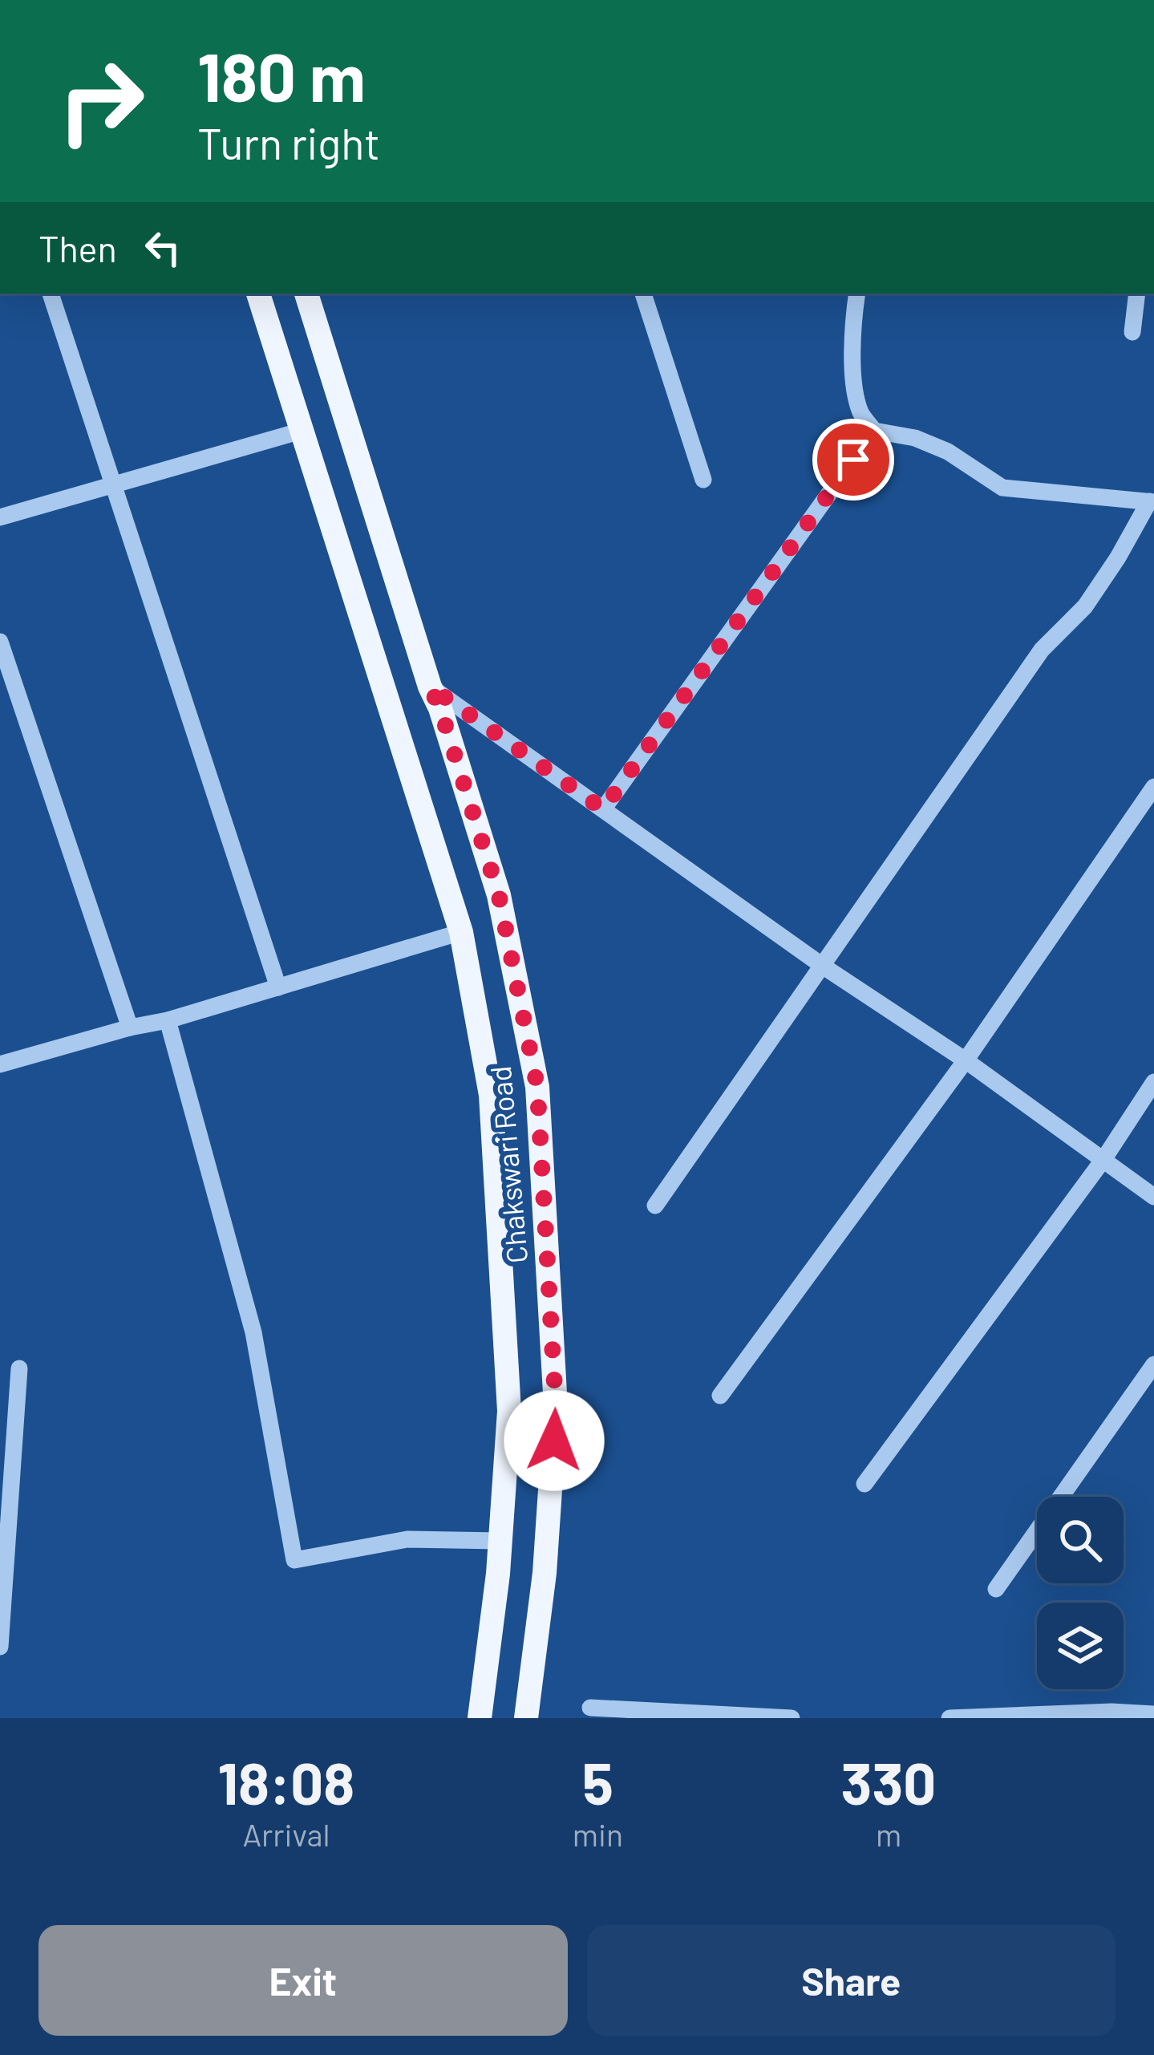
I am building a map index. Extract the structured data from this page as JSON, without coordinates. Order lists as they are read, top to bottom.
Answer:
{
  "streets": {
    "main road": ["Chakswari Road"]
  },
  "page": {
    "turn": ["180 m", "Turn right"],
    "then": "Then",
    "eta": [
      "18:08",
      "Arrival",
      "5",
      "min",
      "330",
      "m"
    ],
    "buttons": ["Exit", "Share"]
  }
}
